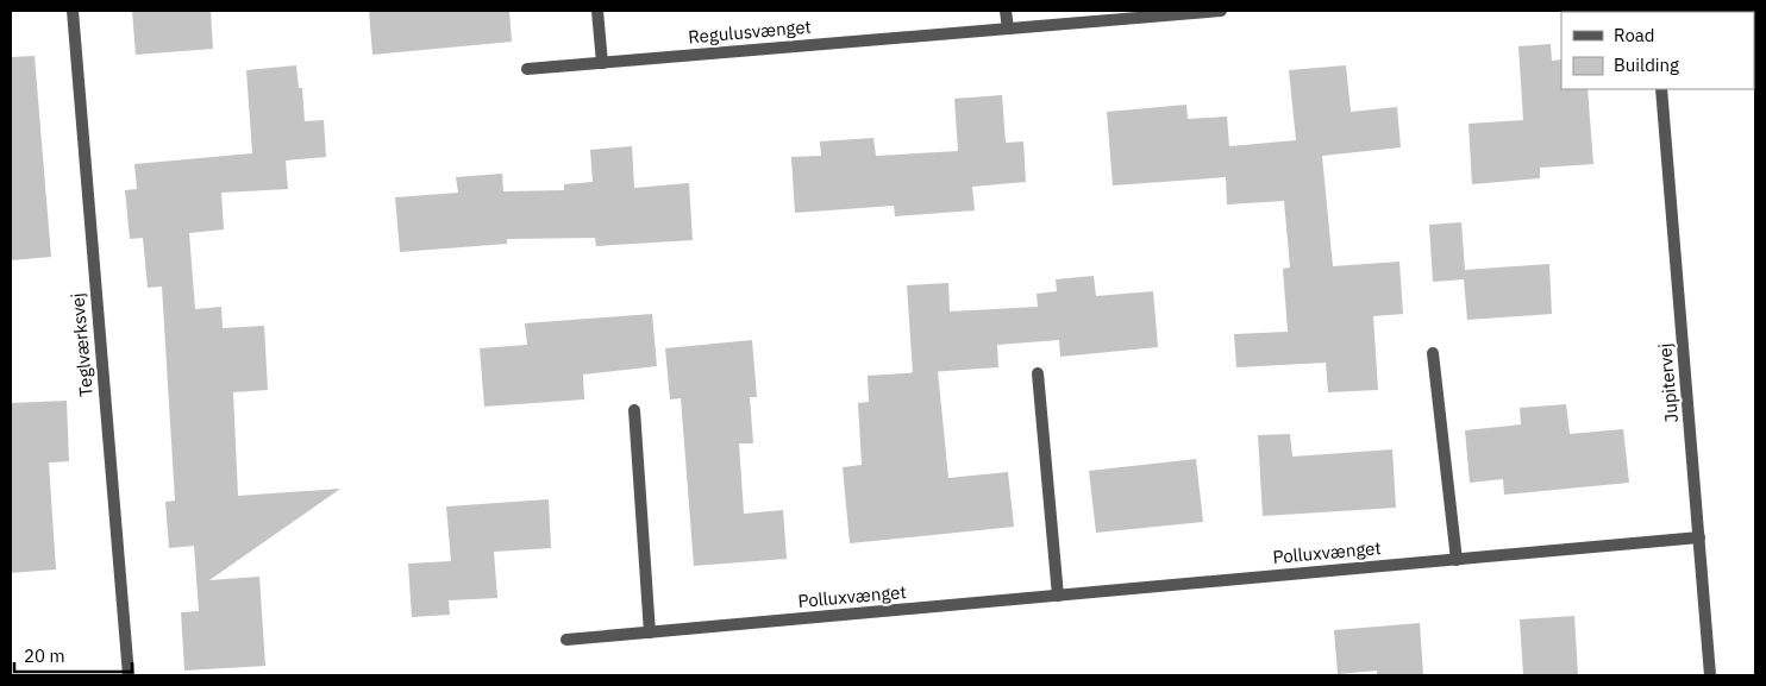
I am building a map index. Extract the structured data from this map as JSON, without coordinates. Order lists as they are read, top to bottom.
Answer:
{
  "streets": {
    "street": [
      "Regulusvænget",
      "Teglværksvej",
      "Jupitervej",
      "Polluxvænget"
    ]
  },
  "crossings": [
    ["Jupitervej", "Polluxvænget"]
  ],
  "legend": ["Road", "Building"],
  "scale_bar": "20 m"
}
